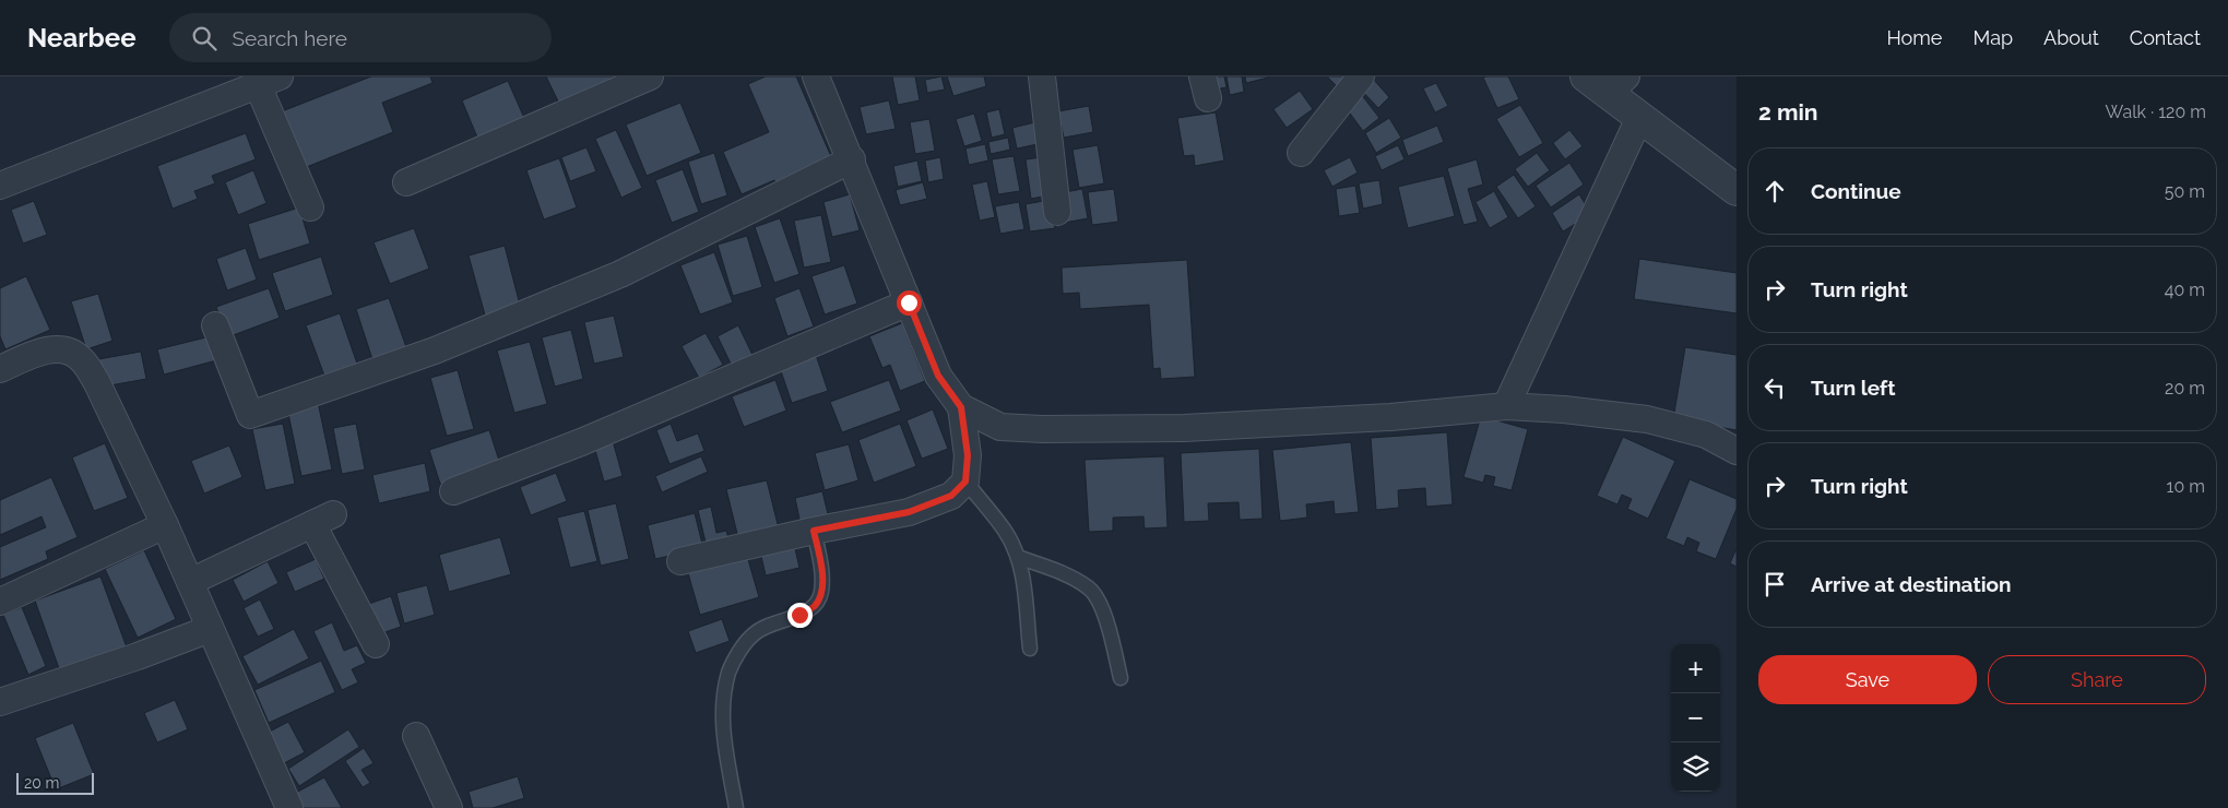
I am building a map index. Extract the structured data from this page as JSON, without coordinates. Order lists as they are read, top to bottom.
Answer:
{
  "scale_bar": "20 m",
  "page": {
    "header": "Nearbee",
    "search": "Search here",
    "nav": [
      "Home",
      "Map",
      "About",
      "Contact"
    ],
    "heading": ["2 min", "Walk · 120 m"],
    "list": [
      ["Continue", "50 m"],
      ["Turn right", "40 m"],
      ["Turn left", "20 m"],
      ["Turn right", "10 m"],
      "Arrive at destination"
    ],
    "buttons": ["Save", "Share"],
    "map_buttons": ["+", "−"],
    "scale": "20 m"
  }
}
